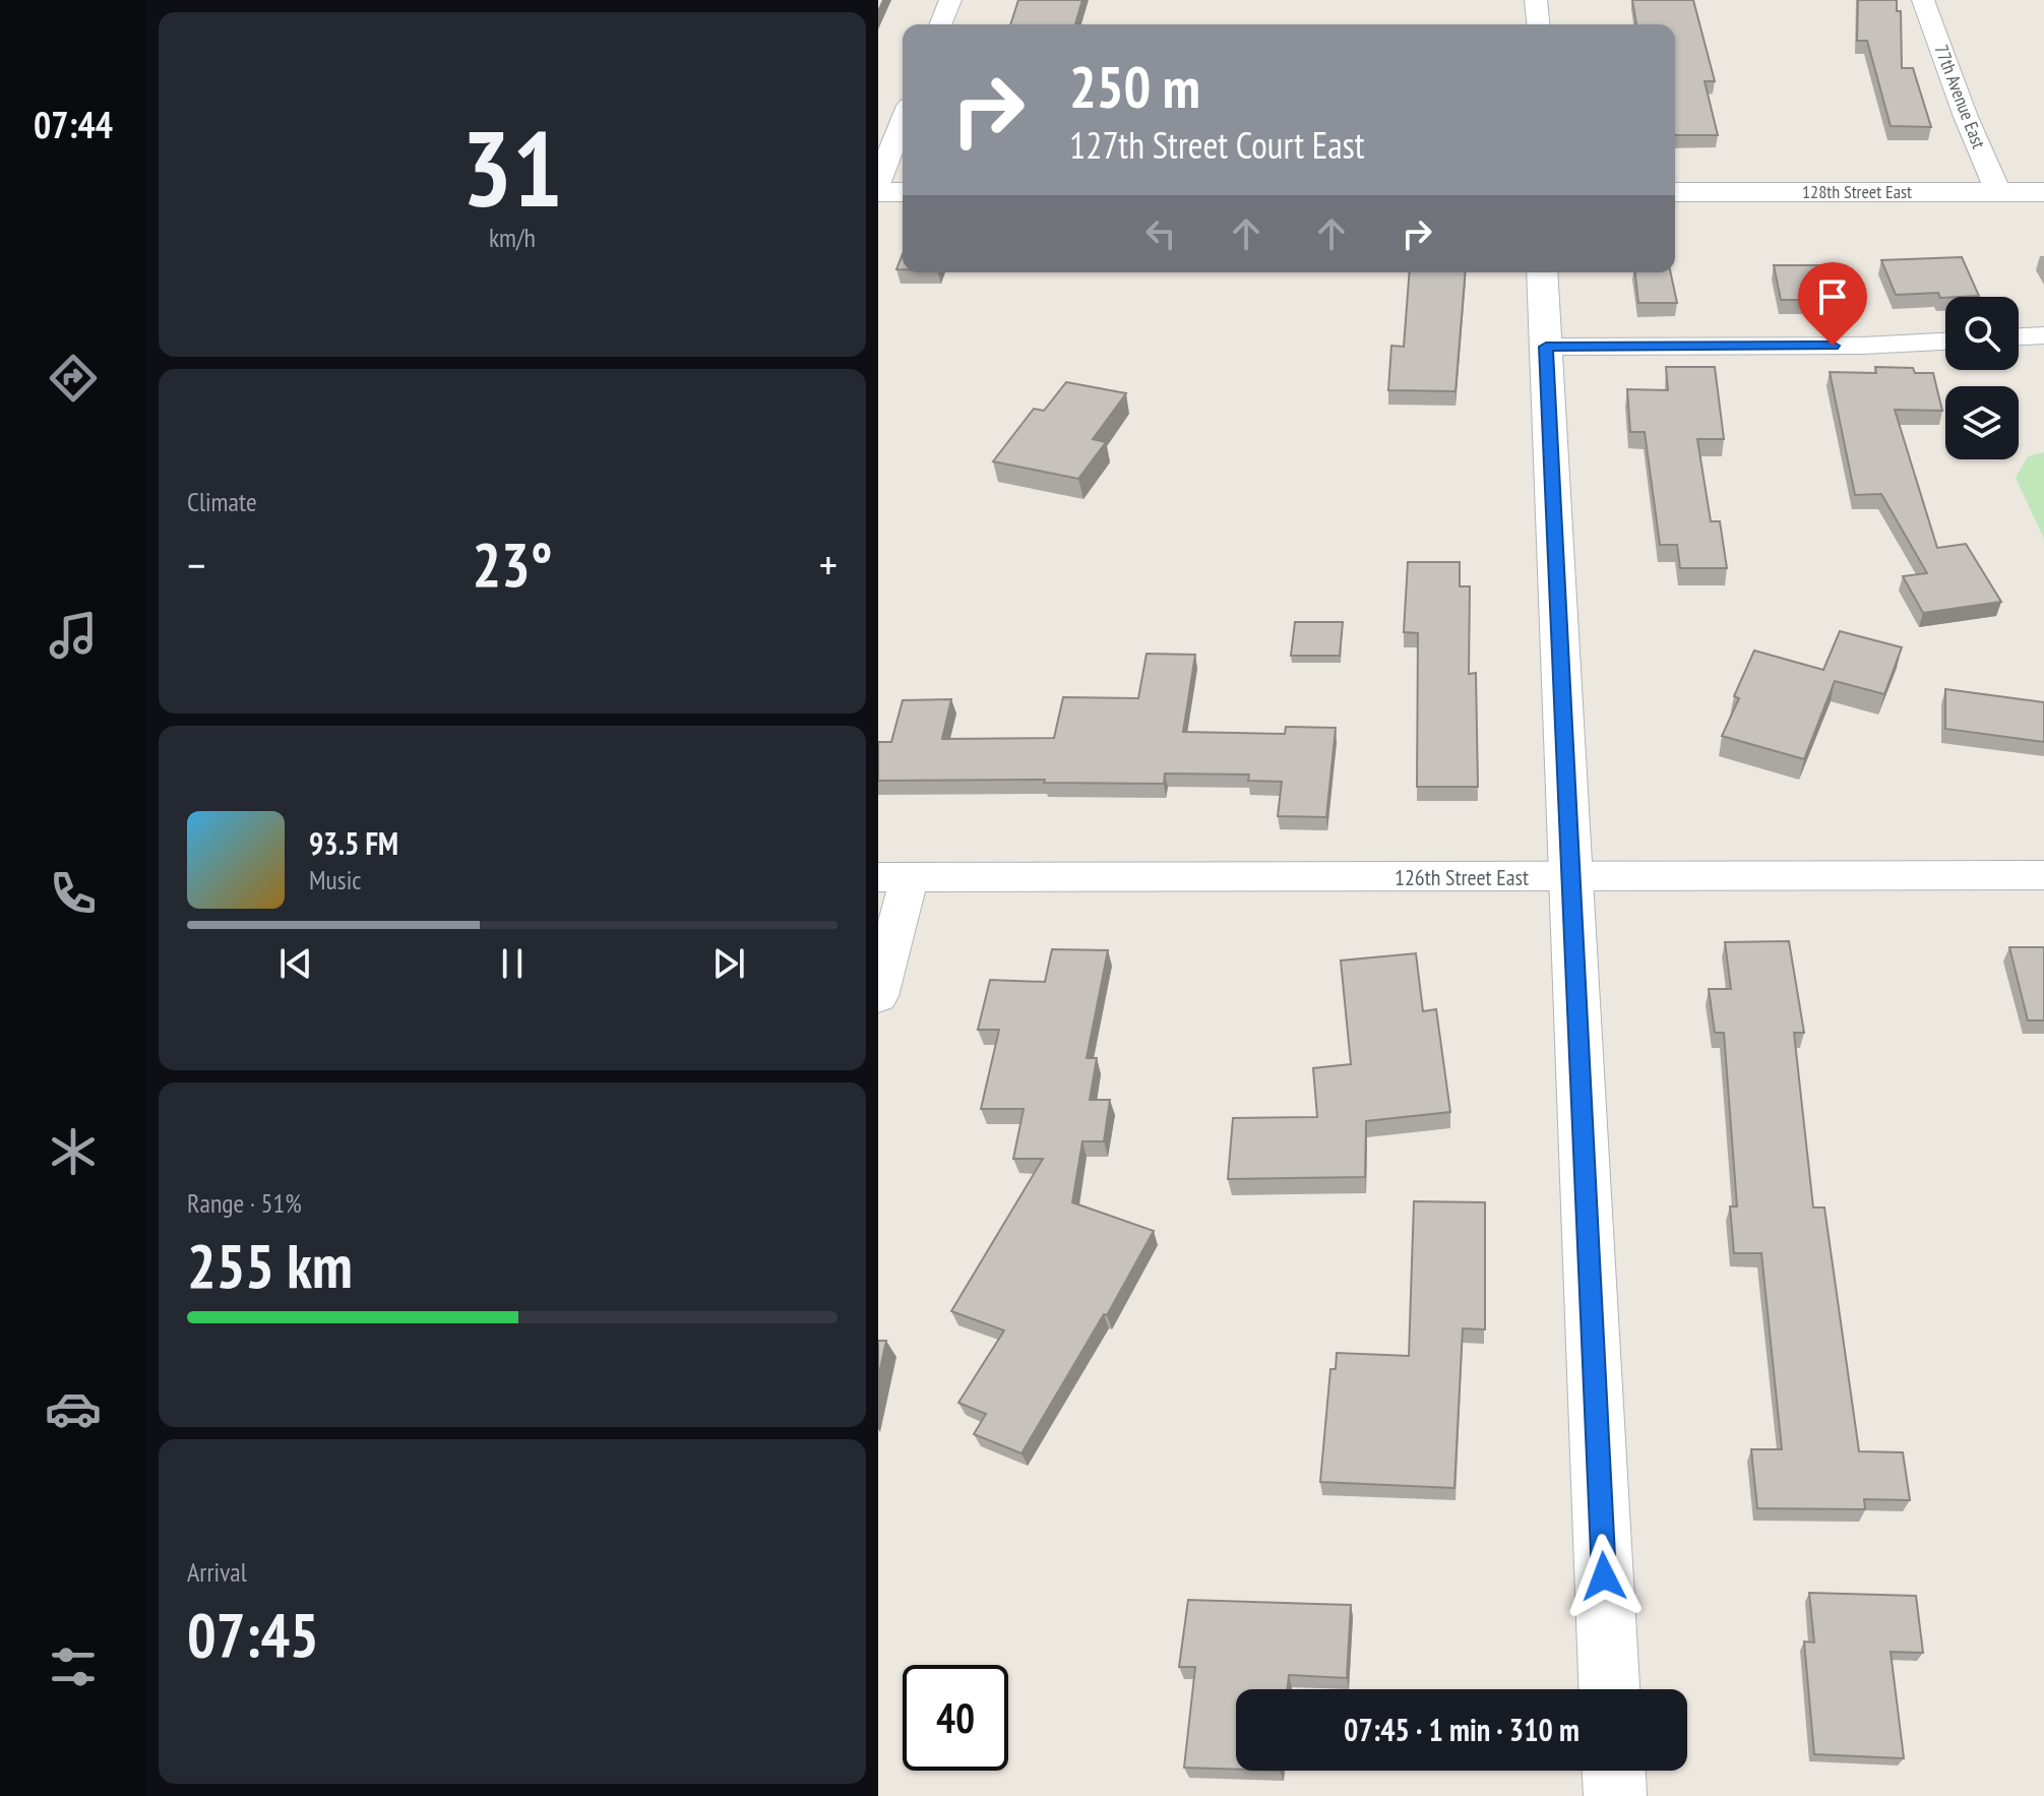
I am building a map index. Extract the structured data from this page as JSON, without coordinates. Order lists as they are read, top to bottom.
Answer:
{
  "streets": {
    "street": ["77th Avenue East", "128th Street East", "126th Street East"]
  },
  "crossings": [
    ["77th Avenue East", "128th Street East"]
  ],
  "page": {
    "tabs": "07:44",
    "tile": [
      ["31", "km/h"],
      "Climate",
      ["Range · 51%", "255 km"],
      ["Arrival", "07:45"]
    ],
    "turn": ["250 m", "127th Street Court East"],
    "heat": ["−", "23°", "+"],
    "song": ["93.5 FM", "Music"],
    "limit": "40",
    "trip": "07:45 · 1 min · 310 m"
  }
}
